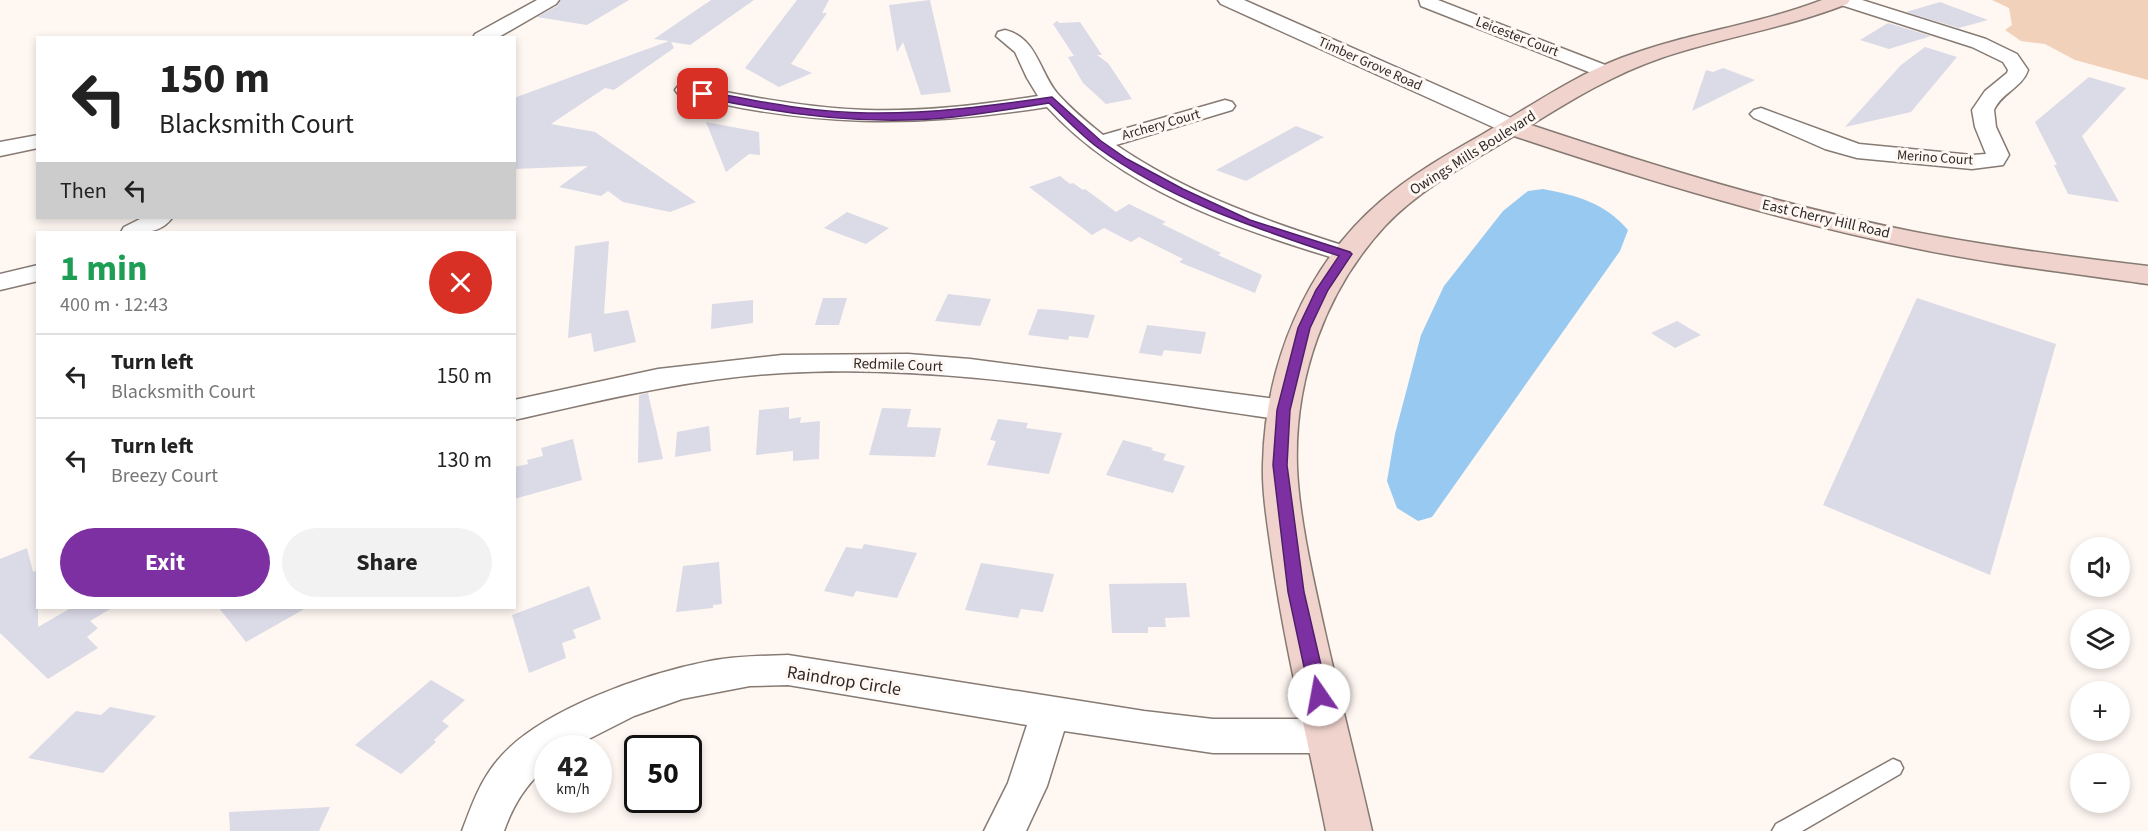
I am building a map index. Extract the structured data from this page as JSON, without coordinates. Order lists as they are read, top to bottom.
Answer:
{
  "streets": {
    "main road": ["Owings Mills Boulevard", "East Cherry Hill Road"],
    "street": [
      "Leicester Court",
      "Timber Grove Road",
      "Archery Court",
      "Merino Court",
      "Redmile Court",
      "Raindrop Circle"
    ]
  },
  "crossings": [
    ["Leicester Court", "Owings Mills Boulevard"],
    ["Timber Grove Road", "Owings Mills Boulevard"],
    ["Timber Grove Road", "East Cherry Hill Road"],
    ["Owings Mills Boulevard", "Merino Court"],
    ["Owings Mills Boulevard", "East Cherry Hill Road"],
    ["Owings Mills Boulevard", "Redmile Court"],
    ["Owings Mills Boulevard", "Raindrop Circle"]
  ],
  "page": {
    "turn": ["150 m", "Blacksmith Court"],
    "then": "Then",
    "heading": ["1 min", "400 m · 12:43"],
    "list": [
      {
        "name": "Turn left",
        "note": "Blacksmith Court",
        "value": "150 m"
      },
      {
        "name": "Turn left",
        "note": "Breezy Court",
        "value": "130 m"
      }
    ],
    "buttons": ["Exit", "Share"],
    "map_buttons": ["+", "−"],
    "speed": "42 km/h",
    "limit": "50"
  }
}
